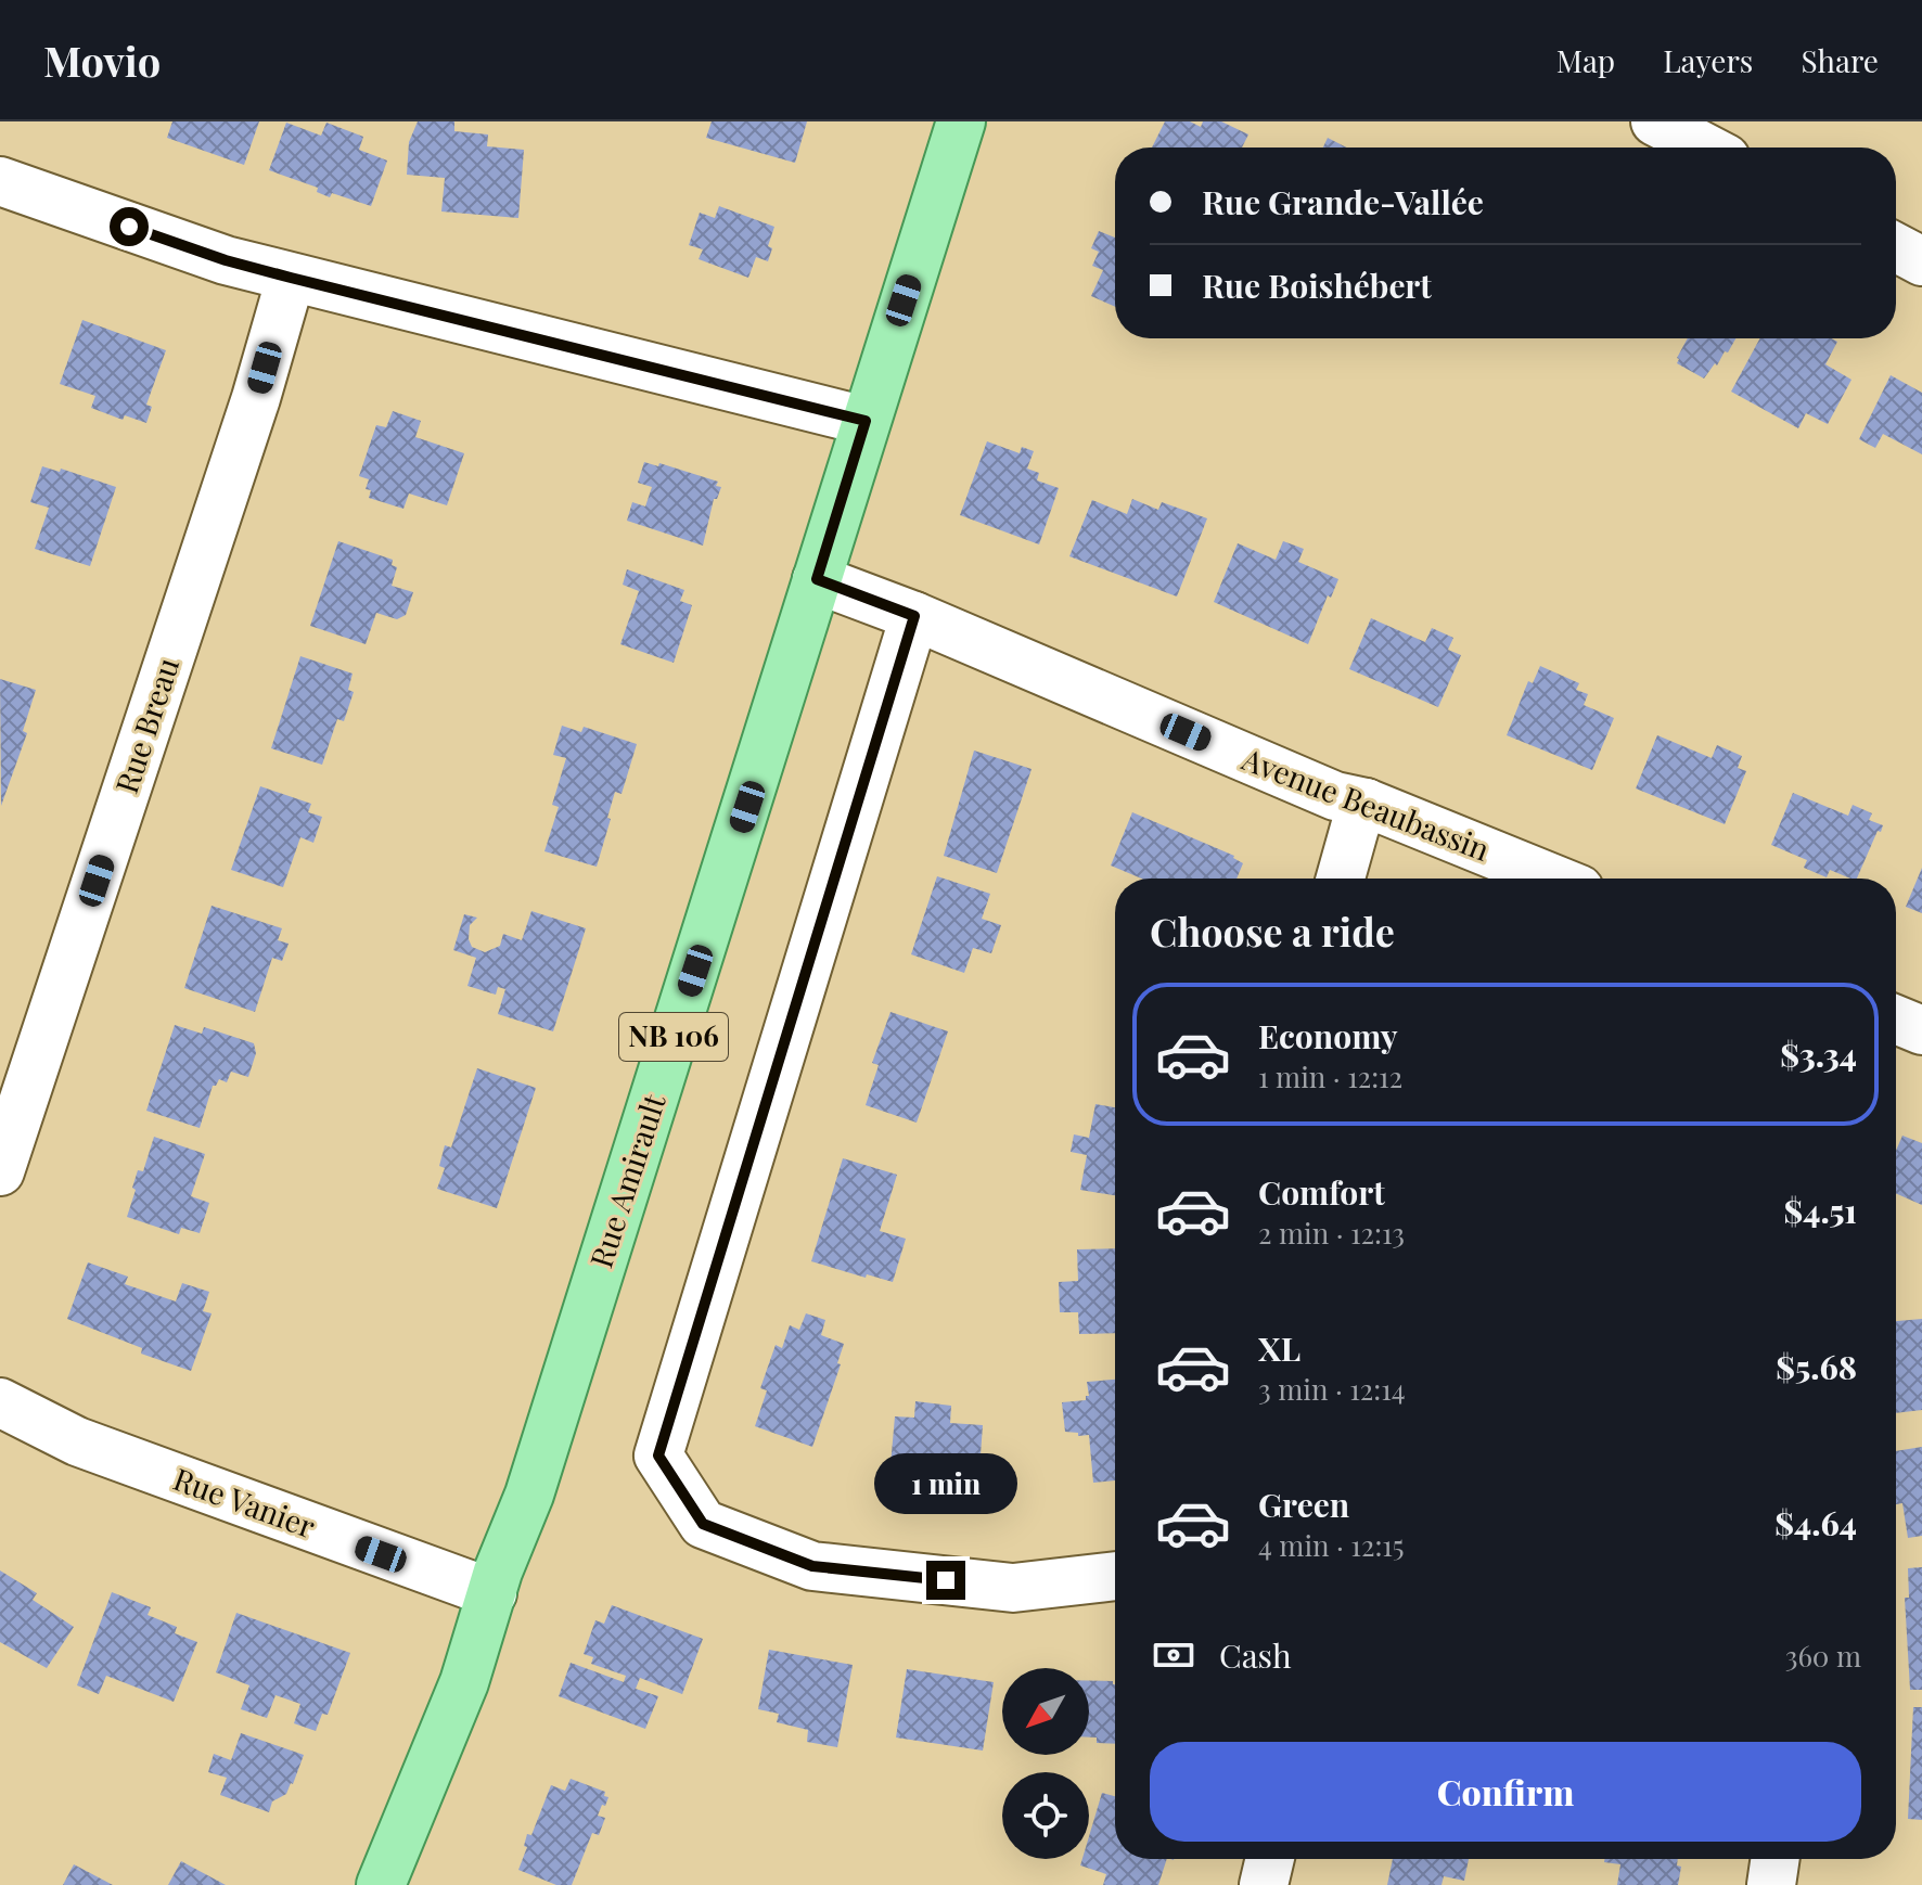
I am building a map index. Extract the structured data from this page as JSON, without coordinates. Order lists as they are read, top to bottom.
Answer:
{
  "streets": {
    "main road": ["NB 106", "Rue Amirault"],
    "street": ["Rue Breau", "Avenue Beaubassin", "Rue Vanier"]
  },
  "crossings": [
    ["Avenue Beaubassin", "Rue Amirault"],
    ["Rue Amirault", "Rue Vanier"]
  ],
  "north": "bottom left",
  "page": {
    "header": "Movio",
    "nav": ["Map", "Layers", "Share"],
    "banner": ["Rue Grande-Vallée", "Rue Boishébert"],
    "heading": "Choose a ride",
    "list": [
      {
        "name": "Economy",
        "note": "1 min · 12:12",
        "value": "$3.34"
      },
      {
        "name": "Comfort",
        "note": "2 min · 12:13",
        "value": "$4.51"
      },
      {
        "name": "XL",
        "note": "3 min · 12:14",
        "value": "$5.68"
      },
      {
        "name": "Green",
        "note": "4 min · 12:15",
        "value": "$4.64"
      }
    ],
    "bubble": "1 min",
    "pay": ["Cash", "360 m"],
    "buttons": "Confirm"
  }
}
